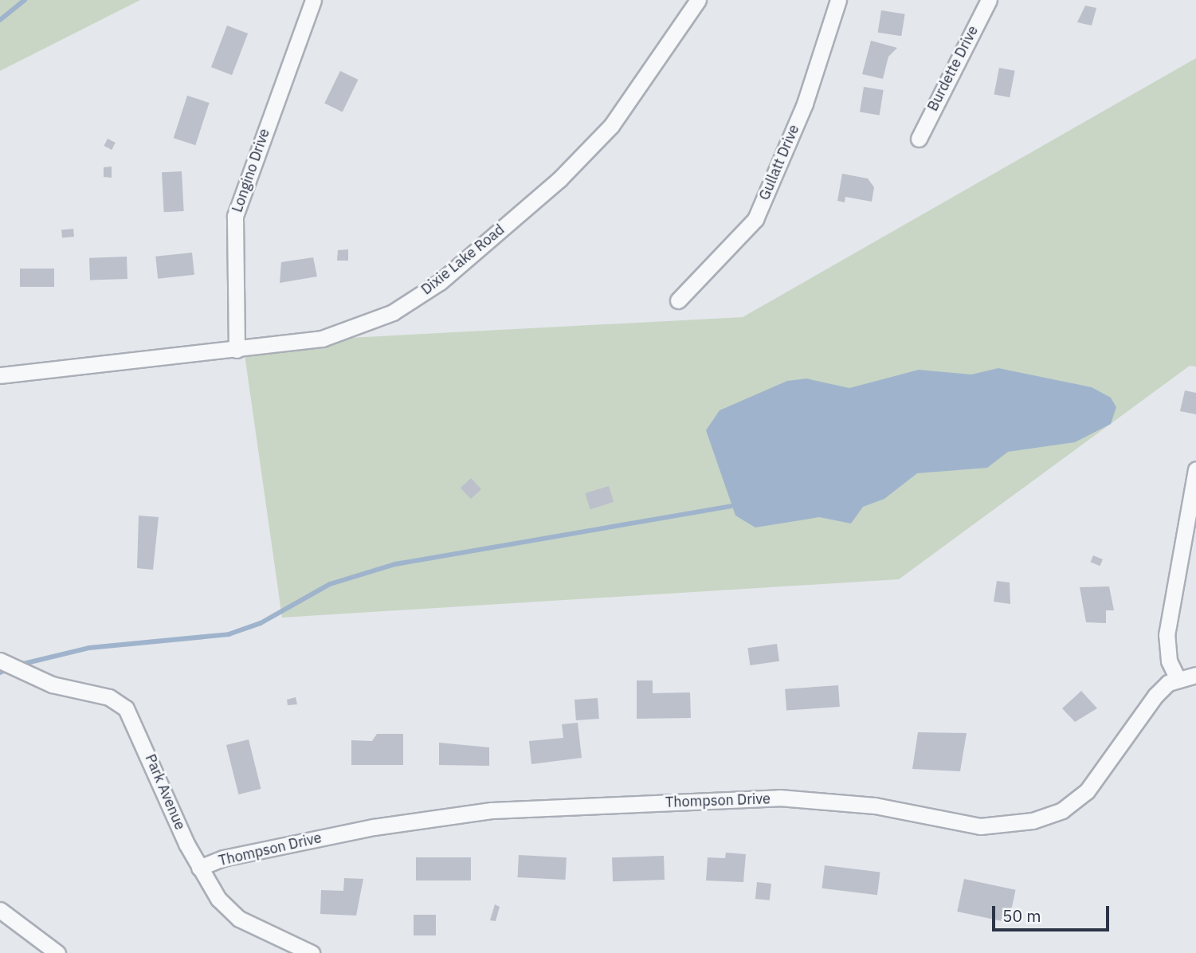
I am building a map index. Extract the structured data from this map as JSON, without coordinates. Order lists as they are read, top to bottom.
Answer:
{
  "streets": {
    "street": [
      "Burdette Drive",
      "Gullatt Drive",
      "Longino Drive",
      "Dixie Lake Road",
      "Park Avenue",
      "Thompson Drive"
    ]
  },
  "crossings": [
    ["Longino Drive", "Dixie Lake Road"],
    ["Park Avenue", "Thompson Drive"]
  ],
  "scale_bar": "50 m"
}
